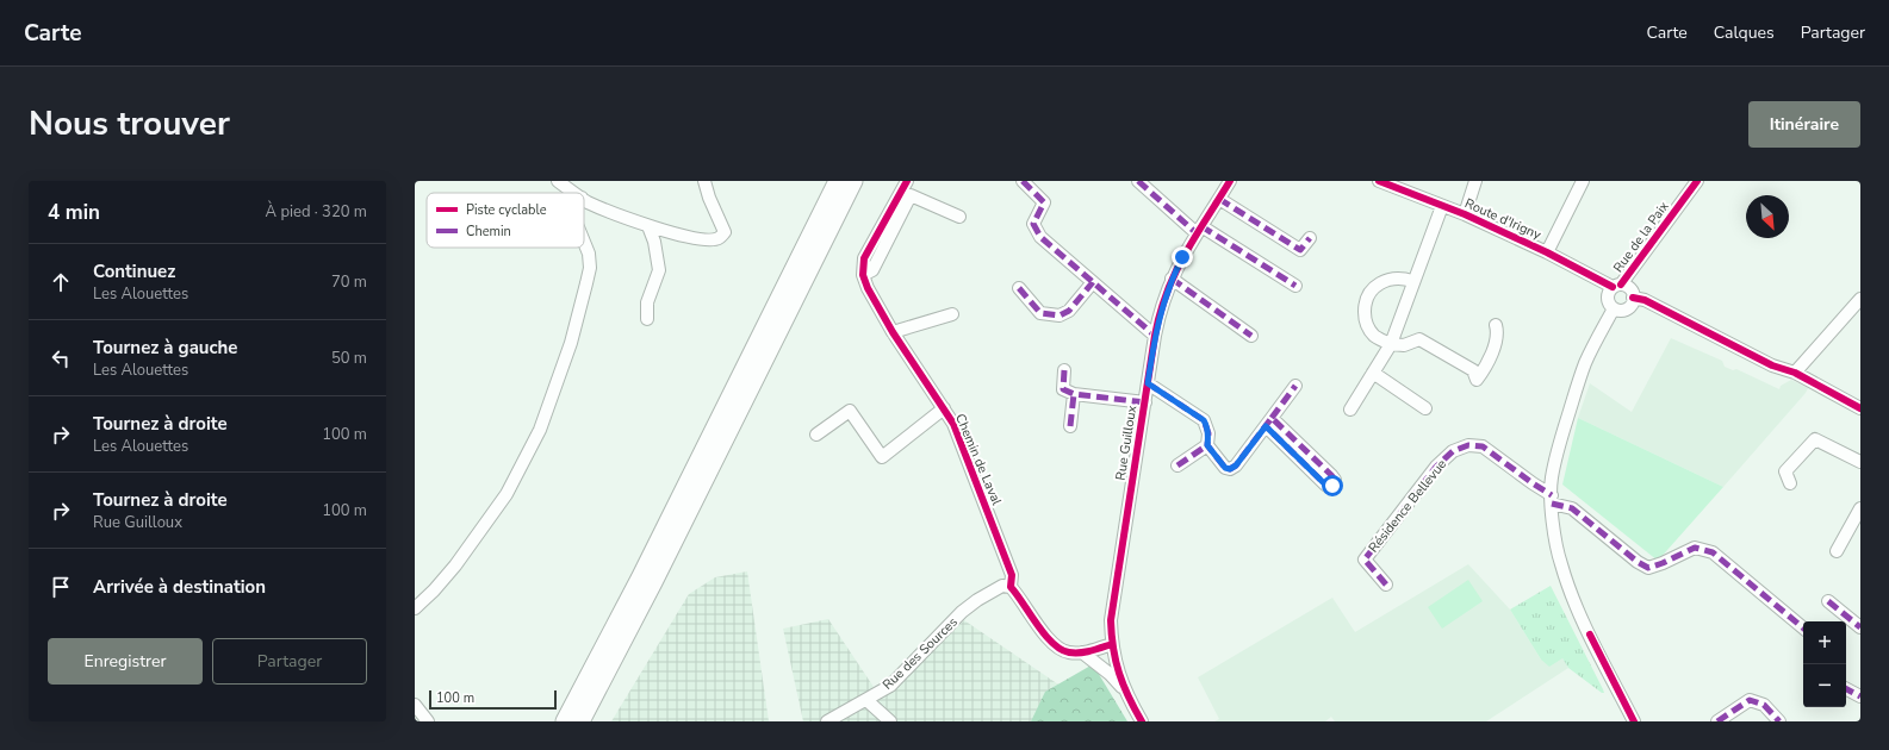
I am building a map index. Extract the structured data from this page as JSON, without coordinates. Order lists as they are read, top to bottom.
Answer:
{
  "streets": {
    "street": [
      "Route d'Irigny",
      "Rue de la Paix",
      "Rue Guilloux",
      "Chemin de Laval",
      "Résidence Bellevue",
      "Rue des Sources"
    ]
  },
  "crossings": [
    ["Route d'Irigny", "Rue de la Paix"],
    ["Chemin de Laval", "Rue des Sources"]
  ],
  "legend": ["Piste cyclable", "Chemin"],
  "scale_bar": "100 m",
  "north": "bottom right",
  "page": {
    "header": "Carte",
    "nav": ["Carte", "Calques", "Partager"],
    "title": "Nous trouver",
    "buttons": [
      "Itinéraire",
      ["Enregistrer", "Partager"]
    ],
    "heading": ["4 min", "À pied · 320 m"],
    "list": [
      ["Continuez", "Les Alouettes", "70 m"],
      ["Tournez à gauche", "Les Alouettes", "50 m"],
      ["Tournez à droite", "Les Alouettes", "100 m"],
      ["Tournez à droite", "Rue Guilloux", "100 m"],
      "Arrivée à destination"
    ],
    "map_buttons": ["+", "−"],
    "scale": "100 m"
  }
}
